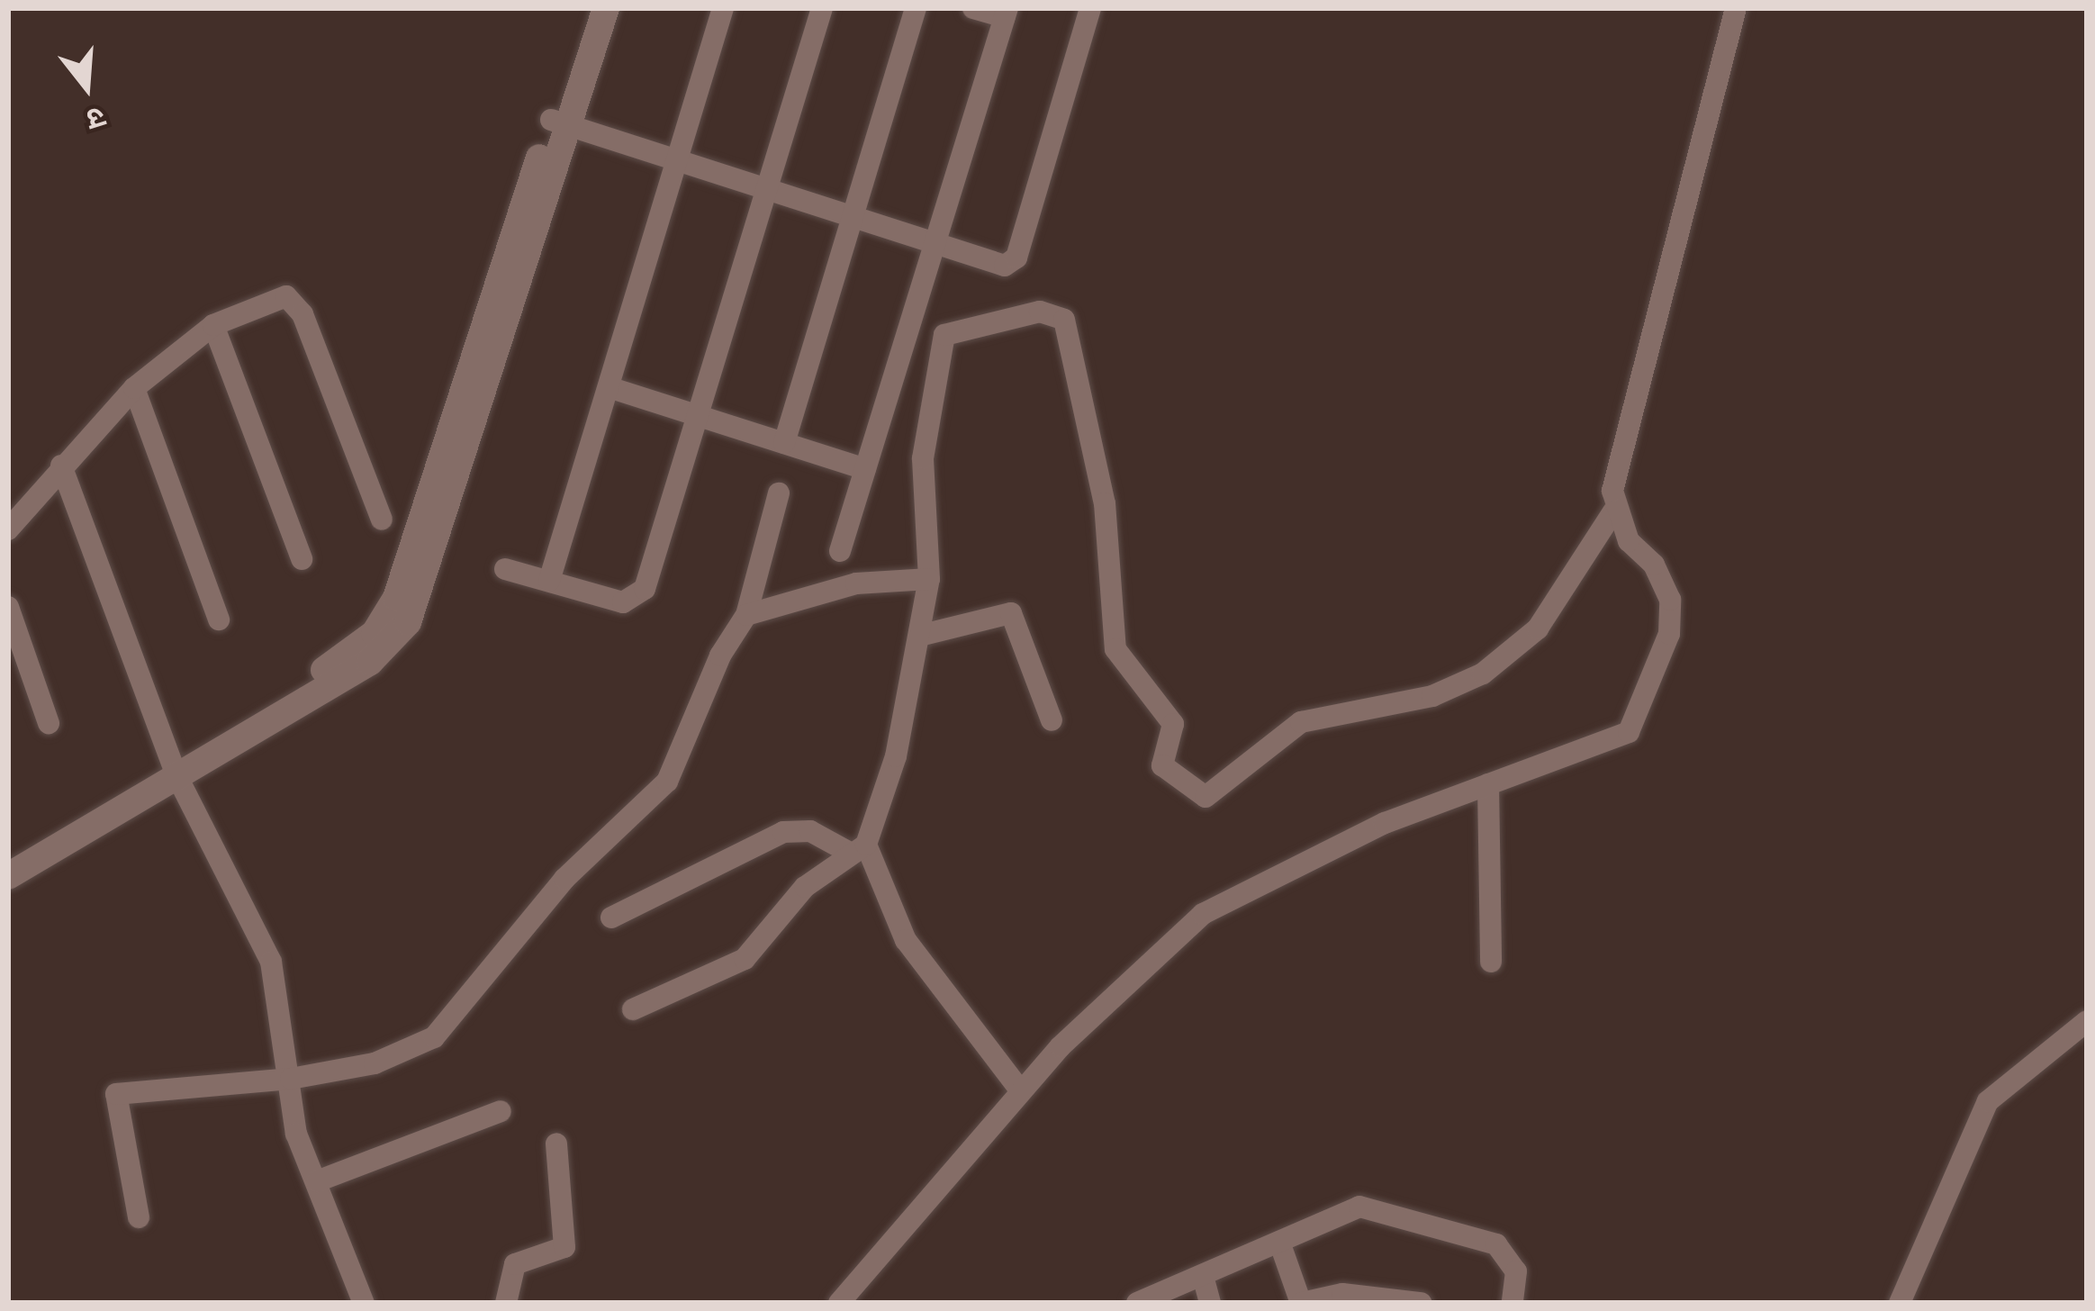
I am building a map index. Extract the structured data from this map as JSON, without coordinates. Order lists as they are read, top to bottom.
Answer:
{
  "north": "bottom"
}
